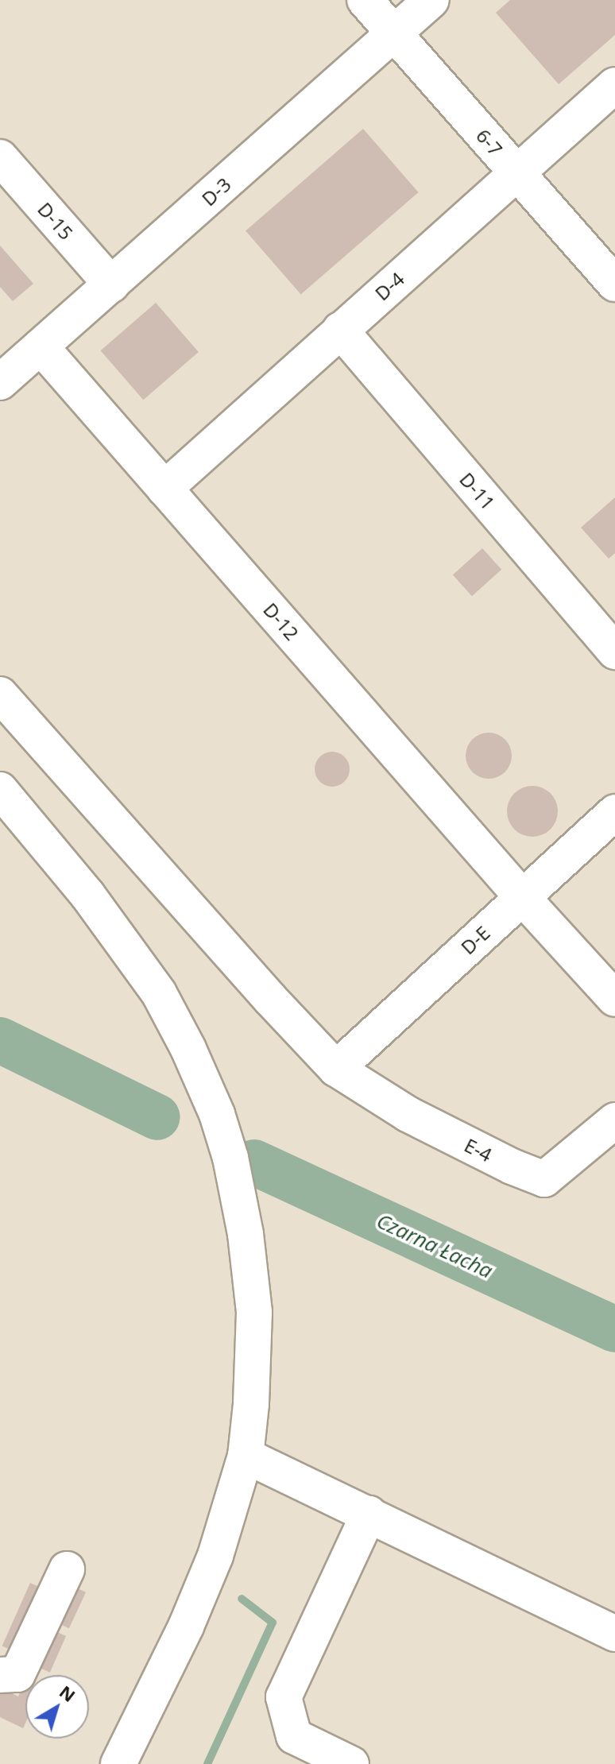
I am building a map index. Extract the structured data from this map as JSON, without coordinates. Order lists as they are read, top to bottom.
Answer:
{
  "streets": {
    "street": [
      "6-7",
      "D-3",
      "D-15",
      "D-4",
      "D-11",
      "D-12",
      "D-E",
      "E-4"
    ]
  },
  "crossings": [
    ["6-7", "D-3"],
    ["6-7", "D-4"],
    ["D-3", "D-15"],
    ["D-3", "D-12"],
    ["D-4", "D-11"],
    ["D-4", "D-12"],
    ["D-12", "D-E"],
    ["D-E", "E-4"]
  ],
  "water": ["Czarna Łacha"],
  "north": "top right"
}
